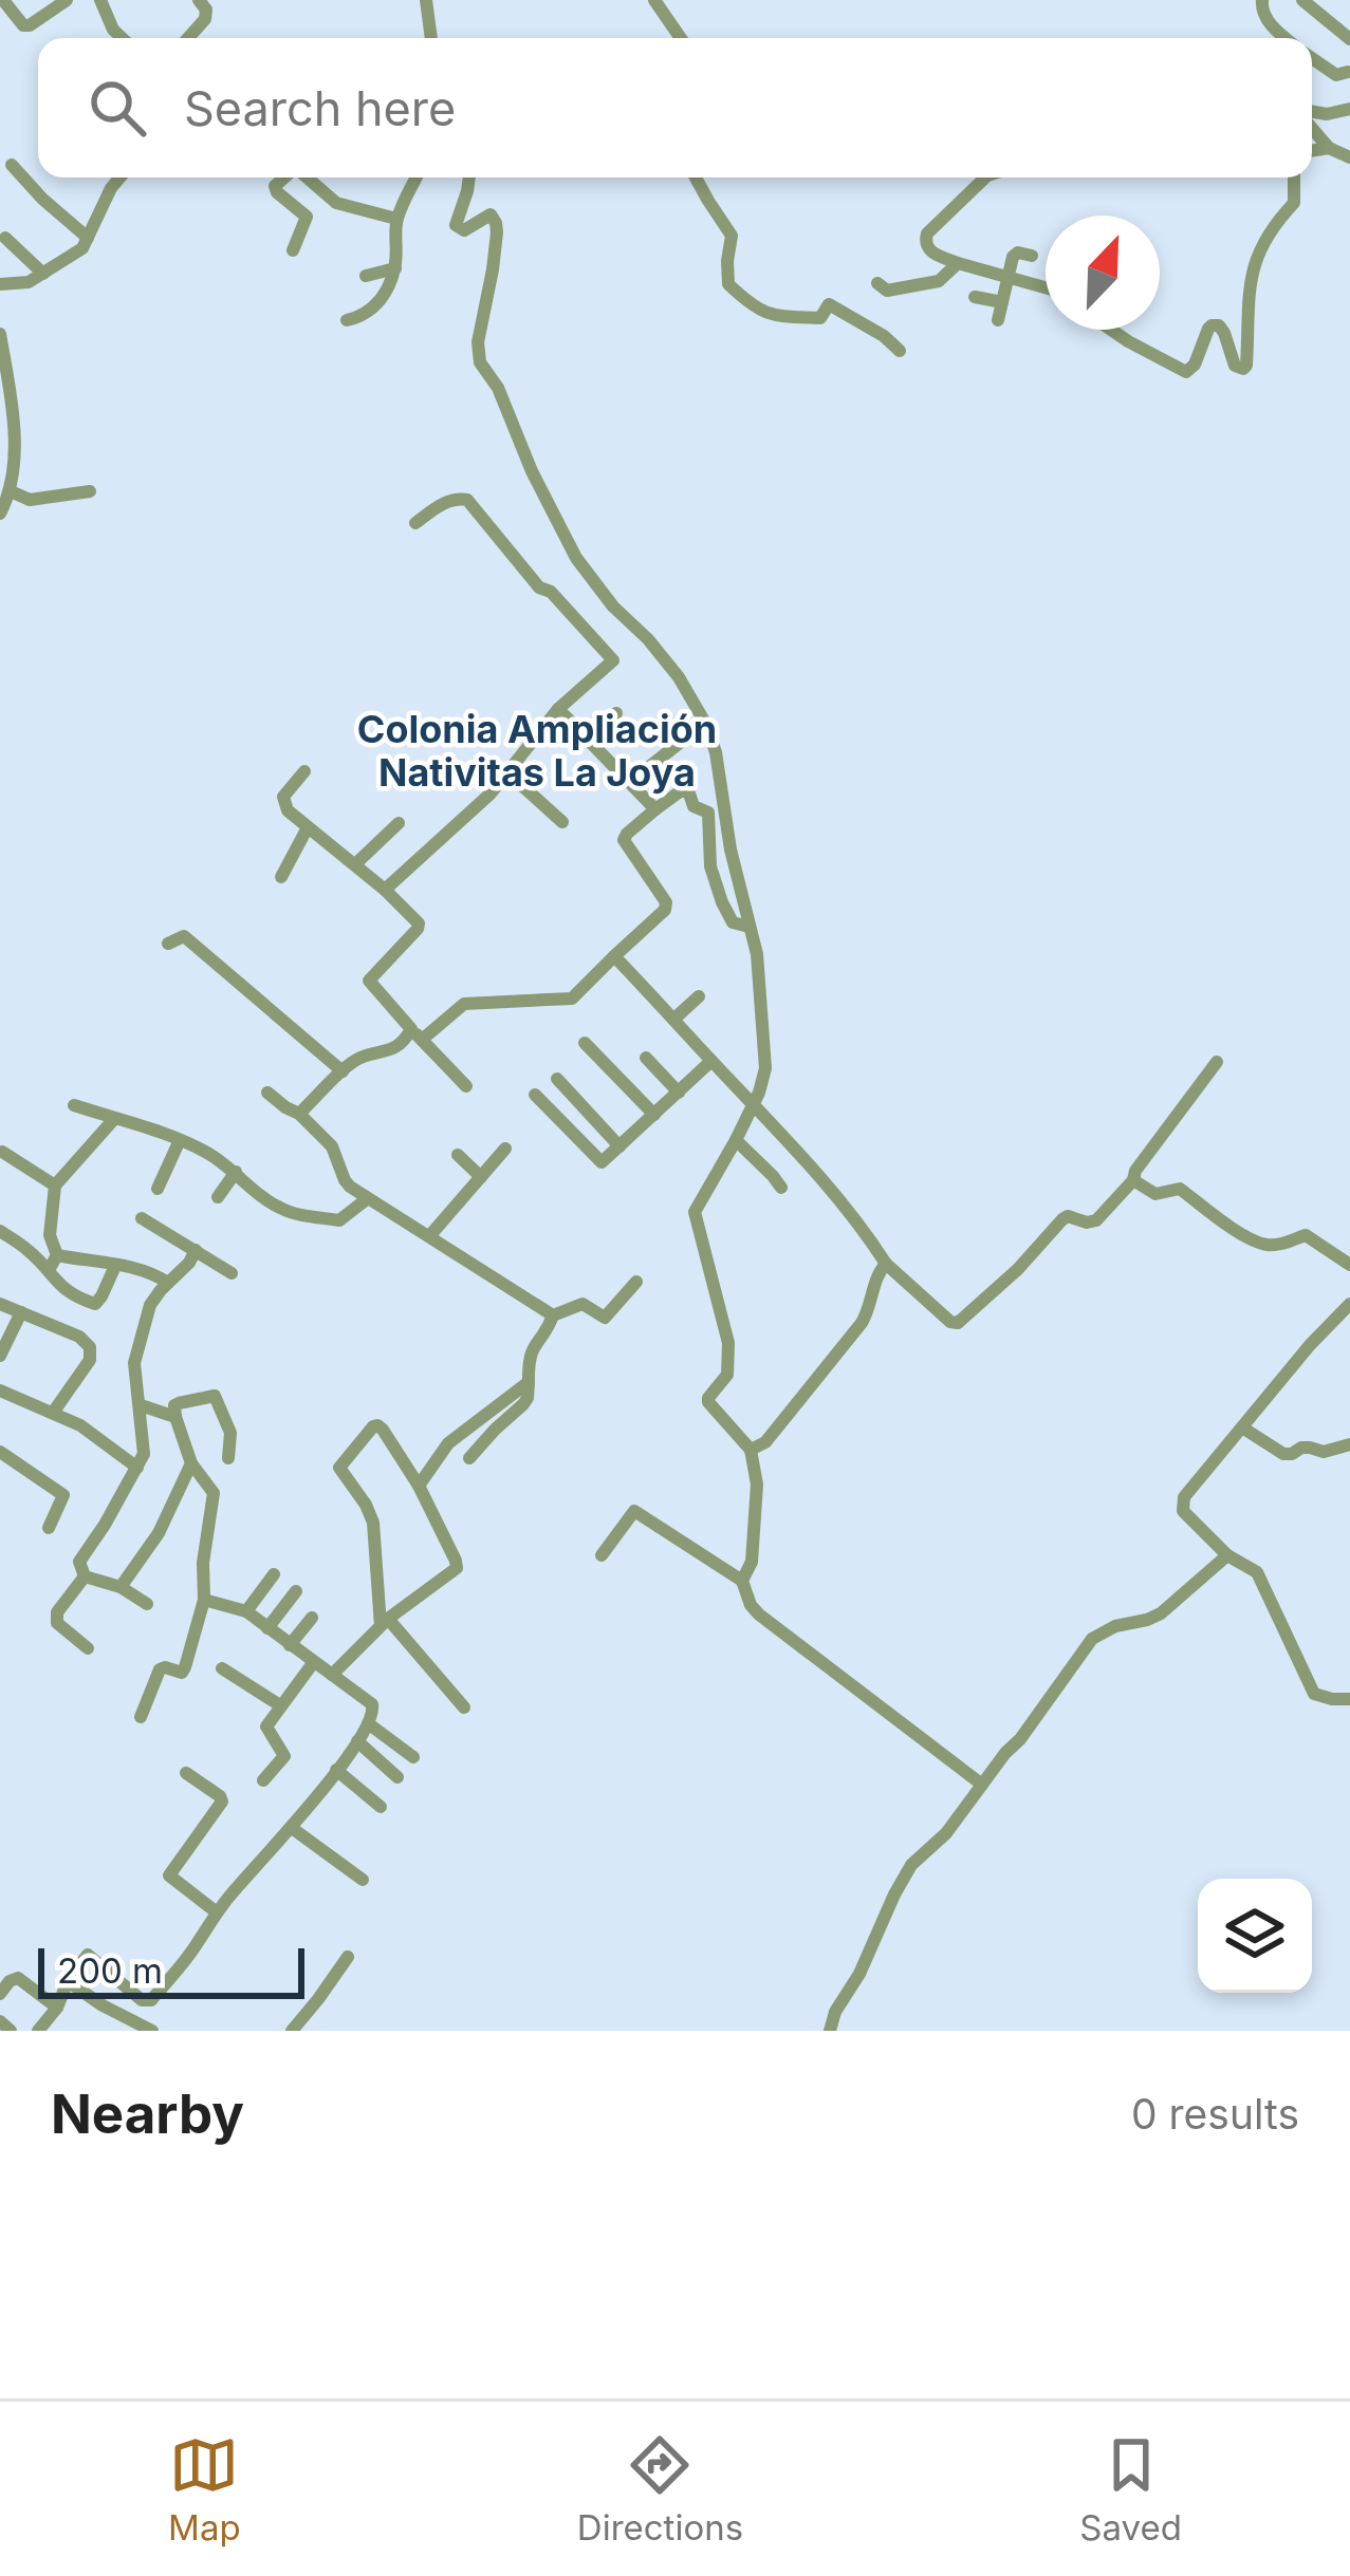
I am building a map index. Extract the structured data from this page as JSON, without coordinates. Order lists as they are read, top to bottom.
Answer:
{
  "districts": ["Colonia Ampliación Nativitas La Joya"],
  "scale_bar": "200 m",
  "north": "top right",
  "page": {
    "search": "Search here",
    "scale": "200 m",
    "heading": ["Nearby", "0 results"],
    "nav": ["Map", "Directions", "Saved"]
  }
}
